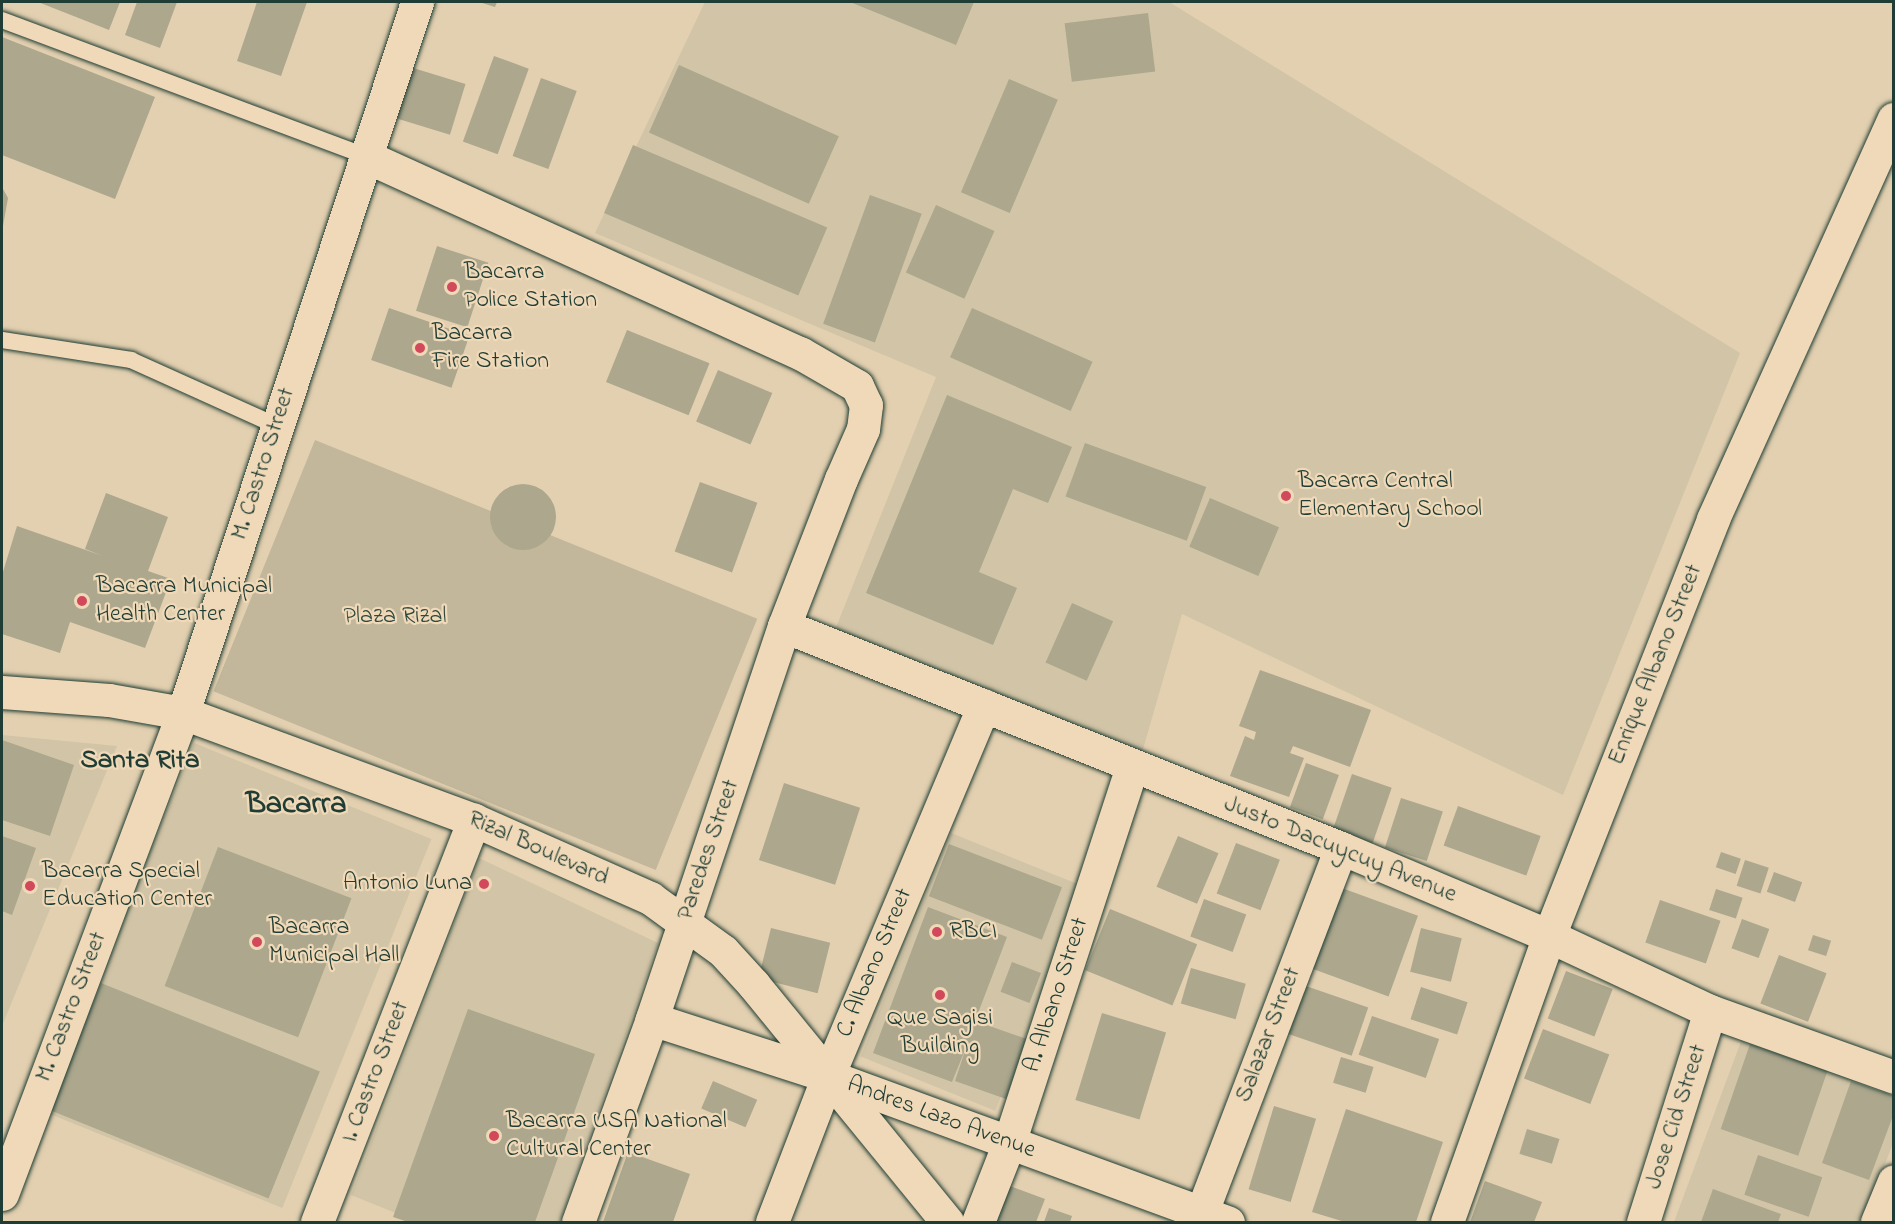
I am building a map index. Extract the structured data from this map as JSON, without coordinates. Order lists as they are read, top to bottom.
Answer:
{
  "streets": {
    "street": [
      "M. Castro Street",
      "Enrique Albano Street",
      "Rizal Boulevard",
      "Paredes Street",
      "Justo Dacuycuy Avenue",
      "C. Albano Street",
      "A. Albano Street",
      "Salazar Street",
      "I. Castro Street",
      "Jose Cid Street",
      "Andres Lazo Avenue"
    ]
  },
  "crossings": [
    ["M. Castro Street", "Rizal Boulevard"],
    ["M. Castro Street", "Paredes Street"],
    ["Enrique Albano Street", "Justo Dacuycuy Avenue"],
    ["Rizal Boulevard", "Paredes Street"],
    ["Rizal Boulevard", "C. Albano Street"],
    ["Rizal Boulevard", "I. Castro Street"],
    ["Rizal Boulevard", "Andres Lazo Avenue"],
    ["Paredes Street", "Justo Dacuycuy Avenue"],
    ["Paredes Street", "Andres Lazo Avenue"],
    ["Justo Dacuycuy Avenue", "C. Albano Street"],
    ["Justo Dacuycuy Avenue", "A. Albano Street"],
    ["Justo Dacuycuy Avenue", "Salazar Street"],
    ["Justo Dacuycuy Avenue", "Jose Cid Street"],
    ["C. Albano Street", "Andres Lazo Avenue"],
    ["A. Albano Street", "Andres Lazo Avenue"],
    ["Salazar Street", "Andres Lazo Avenue"]
  ],
  "districts": ["Santa Rita", "Bacarra"],
  "parks": ["Plaza Rizal"],
  "places": [
    "Bacarra Police Station",
    "Bacarra Fire Station",
    "Bacarra Central Elementary School",
    "Bacarra Municipal Health Center",
    "Antonio Luna",
    "Bacarra Special Education Center",
    "RBCI",
    "Bacarra Municipal Hall",
    "Que Sagisi Building",
    "Bacarra USA National Cultural Center"
  ]
}
